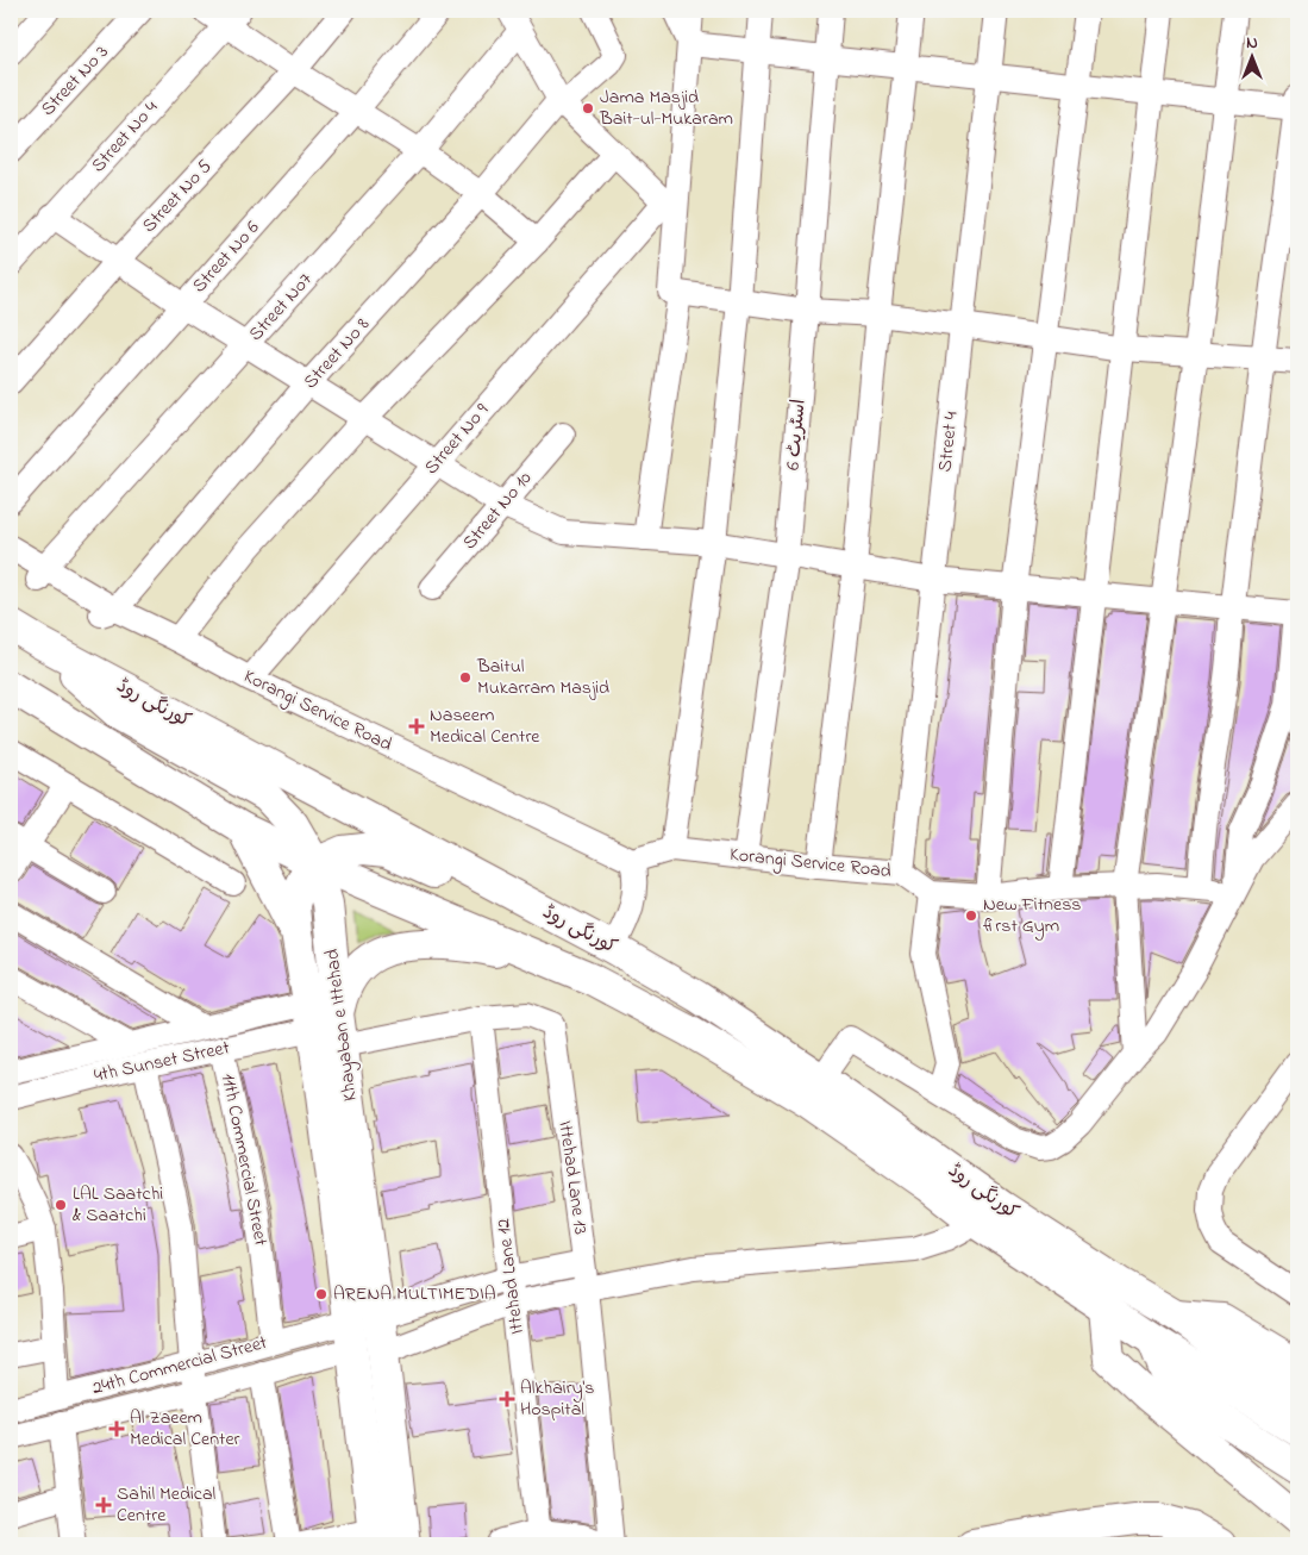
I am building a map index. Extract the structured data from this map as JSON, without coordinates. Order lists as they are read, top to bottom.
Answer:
{
  "streets": {
    "main road": ["کورنگی روڈ", "Khayaban e Ittehad"],
    "street": [
      "Street No 3",
      "Street No 4",
      "Street No 5",
      "Street No 6",
      "Street No7",
      "Street No 8",
      "اسٹریٹ 6",
      "Street No 9",
      "Street 4",
      "Street No 10",
      "Korangi Service Road",
      "4th Sunset Street",
      "11th Commercial Street",
      "Ittehad Lane 13",
      "Ittehad Lane 12",
      "24th Commercial Street"
    ]
  },
  "crossings": [
    ["Street No7", "Korangi Service Road"],
    ["Street No 8", "Korangi Service Road"],
    ["اسٹریٹ 6", "Korangi Service Road"],
    ["Street No 9", "Korangi Service Road"],
    ["Street 4", "Korangi Service Road"],
    ["کورنگی روڈ", "Khayaban e Ittehad"],
    ["Khayaban e Ittehad", "4th Sunset Street"],
    ["Khayaban e Ittehad", "Ittehad Lane 13"],
    ["Khayaban e Ittehad", "24th Commercial Street"],
    ["4th Sunset Street", "11th Commercial Street"],
    ["11th Commercial Street", "24th Commercial Street"],
    ["Ittehad Lane 13", "Ittehad Lane 12"]
  ],
  "places": {
    "other": [
      "Jama Masjid Bait-ul-Mukaram",
      "Baitul Mukarram Masjid",
      "New Fitness first Gym",
      "LAL Saatchi & Saatchi",
      "ARENA MULTIMEDIA"
    ],
    "health": [
      "Naseem Medical Centre",
      "Alkhairy's Hospital",
      "Al Zaeem Medical Center",
      "Sahil Medical Centre"
    ]
  },
  "north": "top"
}
